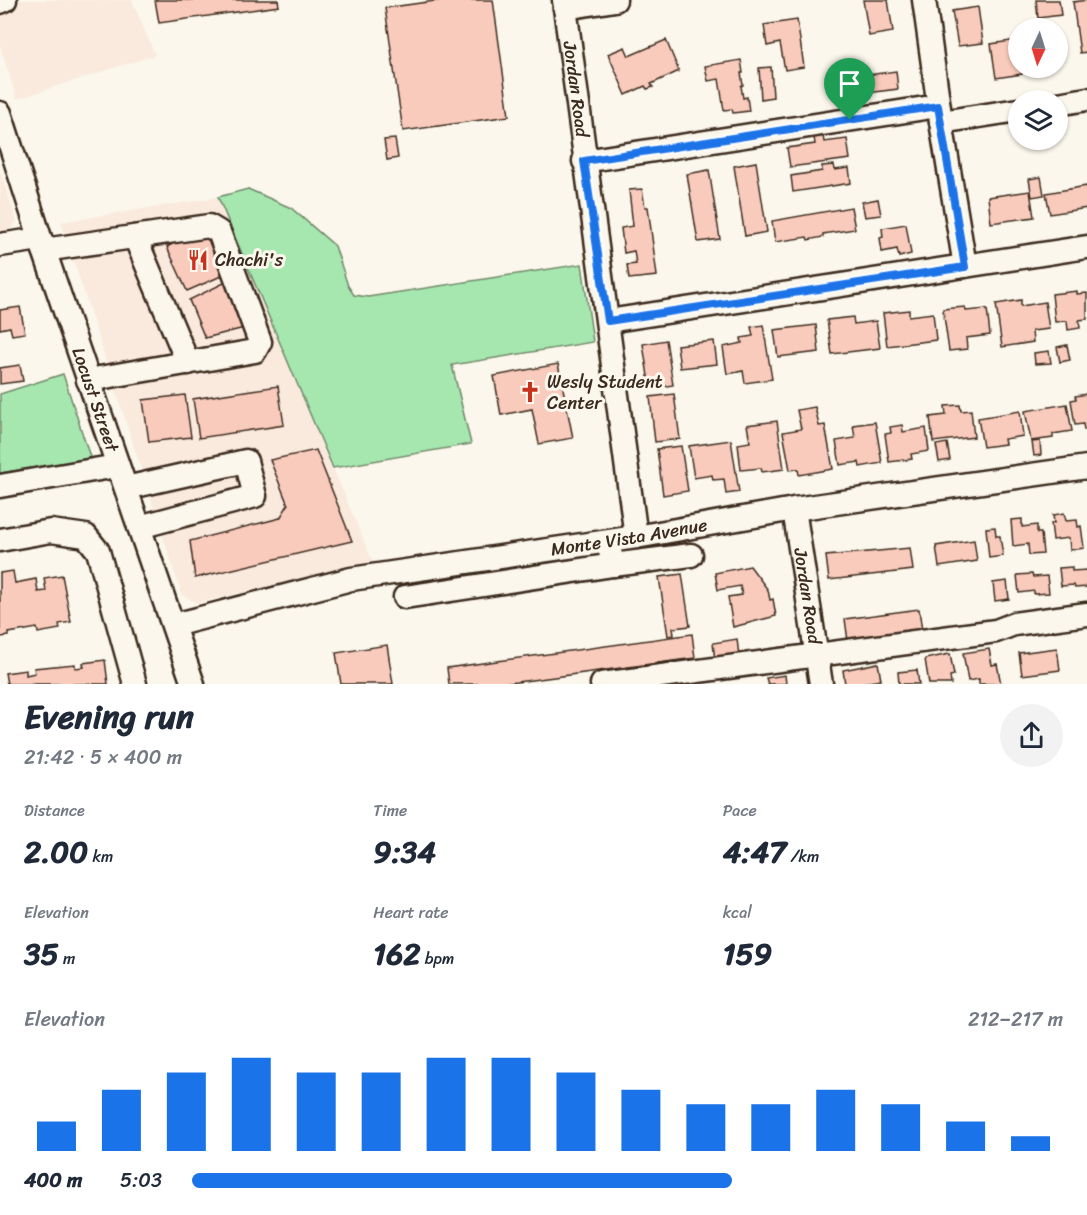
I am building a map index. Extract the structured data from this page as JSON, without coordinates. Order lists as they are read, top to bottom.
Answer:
{
  "streets": {
    "street": ["Jordan Road", "Locust Street", "Monte Vista Avenue"]
  },
  "crossings": [
    ["Jordan Road", "Monte Vista Avenue"],
    ["Locust Street", "Monte Vista Avenue"]
  ],
  "places": {
    "restaurant": ["Chachi's"],
    "church": ["Wesly Student Center"]
  },
  "north": "bottom",
  "page": {
    "heading": ["Evening run", "21:42 · 5 × 400 m"],
    "stats": [
      ["Distance", "2.00 km"],
      ["Time", "9:34"],
      ["Pace", "4:47 /km"],
      ["Elevation", "35 m"],
      ["Heart rate", "162 bpm"],
      ["kcal", "159"]
    ],
    "chart": ["Elevation", "212–217 m"],
    "list": [
      {
        "name": "400 m",
        "note": "5:03"
      }
    ]
  }
}
